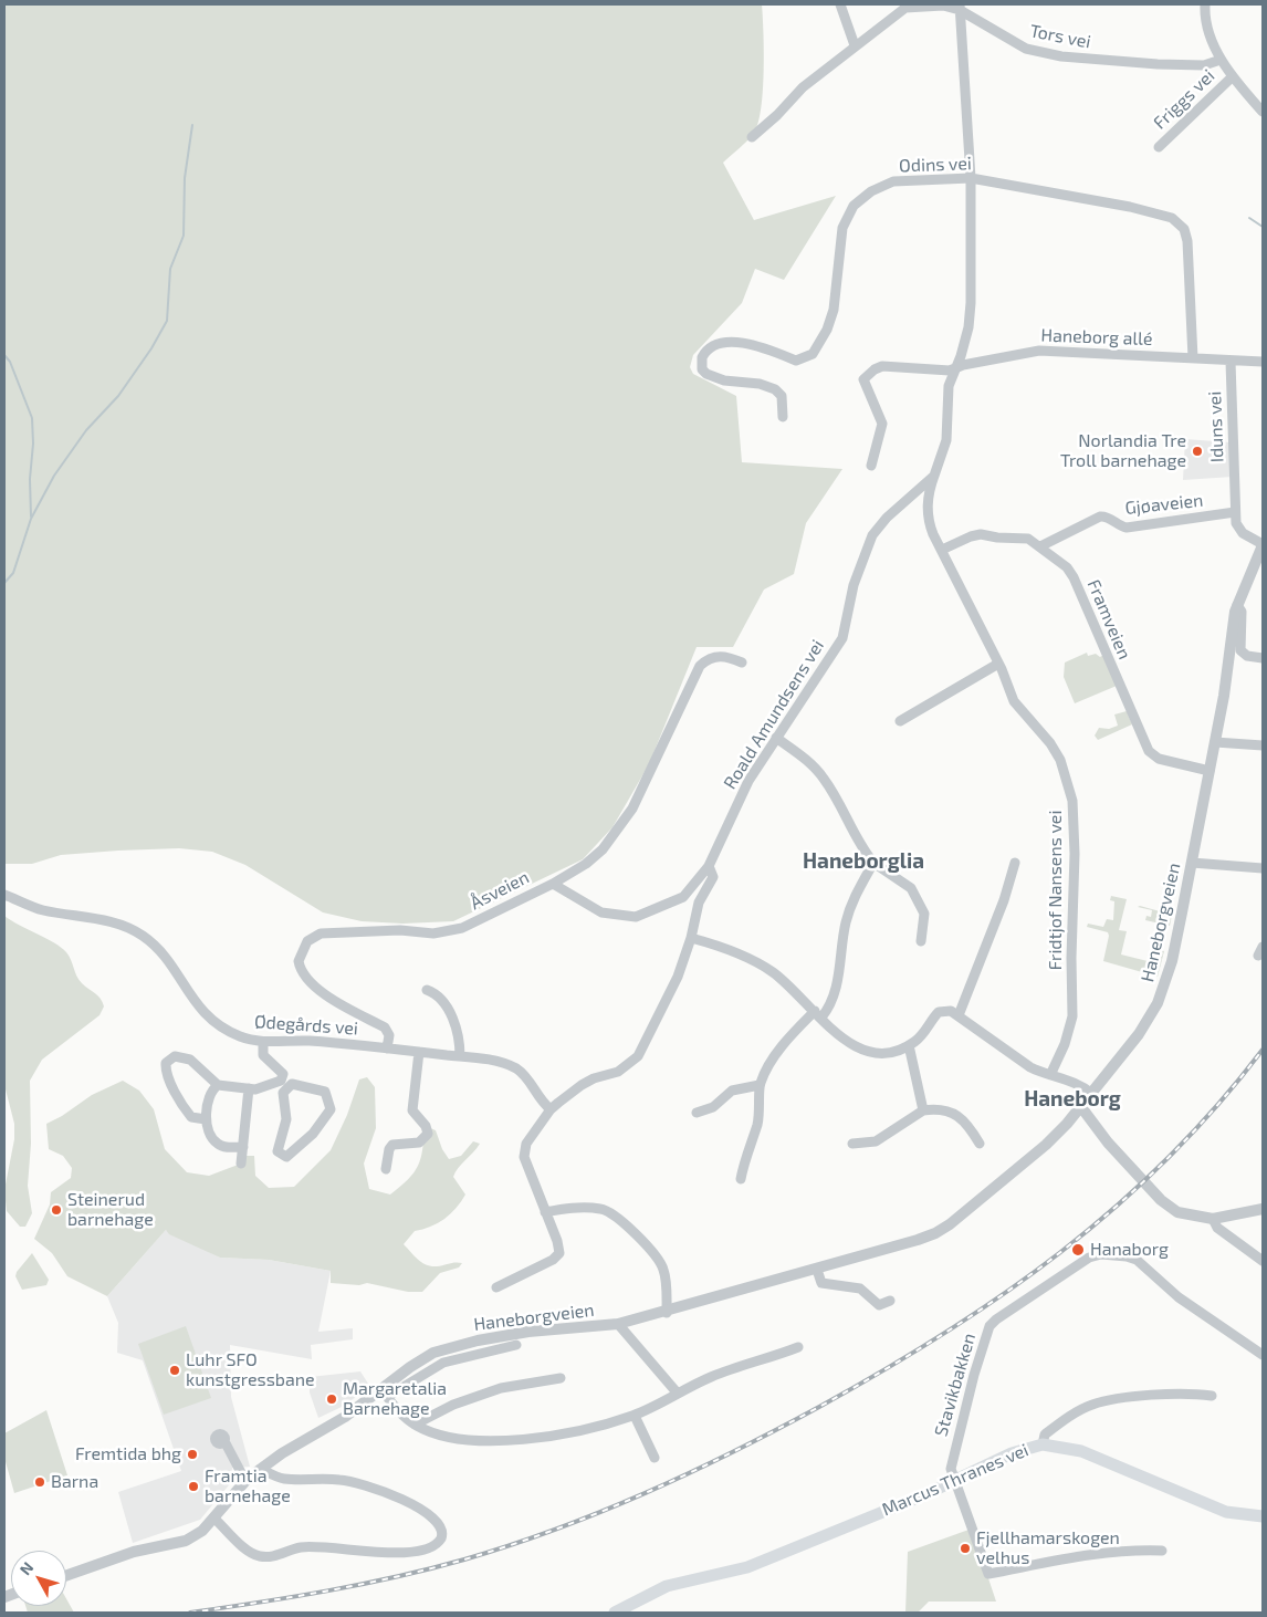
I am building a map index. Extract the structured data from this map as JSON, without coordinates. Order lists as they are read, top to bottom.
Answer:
{
  "streets": {
    "main road": ["Marcus Thranes vei"],
    "street": [
      "Tors vei",
      "Friggs vei",
      "Odins vei",
      "Haneborg allé",
      "Iduns vei",
      "Gjøaveien",
      "Framveien",
      "Roald Amundsens vei",
      "Åsveien",
      "Fridtjof Nansens vei",
      "Haneborgveien",
      "Ødegårds vei",
      "Stavikbakken"
    ]
  },
  "crossings": [
    ["Tors vei", "Fridtjof Nansens vei"],
    ["Odins vei", "Haneborg allé"],
    ["Odins vei", "Fridtjof Nansens vei"],
    ["Haneborg allé", "Iduns vei"],
    ["Haneborg allé", "Fridtjof Nansens vei"],
    ["Iduns vei", "Gjøaveien"],
    ["Iduns vei", "Haneborgveien"],
    ["Gjøaveien", "Framveien"],
    ["Framveien", "Fridtjof Nansens vei"],
    ["Framveien", "Haneborgveien"],
    ["Roald Amundsens vei", "Fridtjof Nansens vei"],
    ["Roald Amundsens vei", "Ødegårds vei"],
    ["Åsveien", "Ødegårds vei"],
    ["Stavikbakken", "Marcus Thranes vei"]
  ],
  "districts": ["Haneborglia", "Haneborg"],
  "places": [
    "Norlandia Tre Troll barnehage",
    "Steinerud barnehage",
    "Hanaborg",
    "Luhr SFO kunstgressbane",
    "Margaretalia Barnehage",
    "Fremtida bhg",
    "Barna",
    "Framtia barnehage",
    "Fjellhamarskogen velhus"
  ],
  "north": "top left"
}
